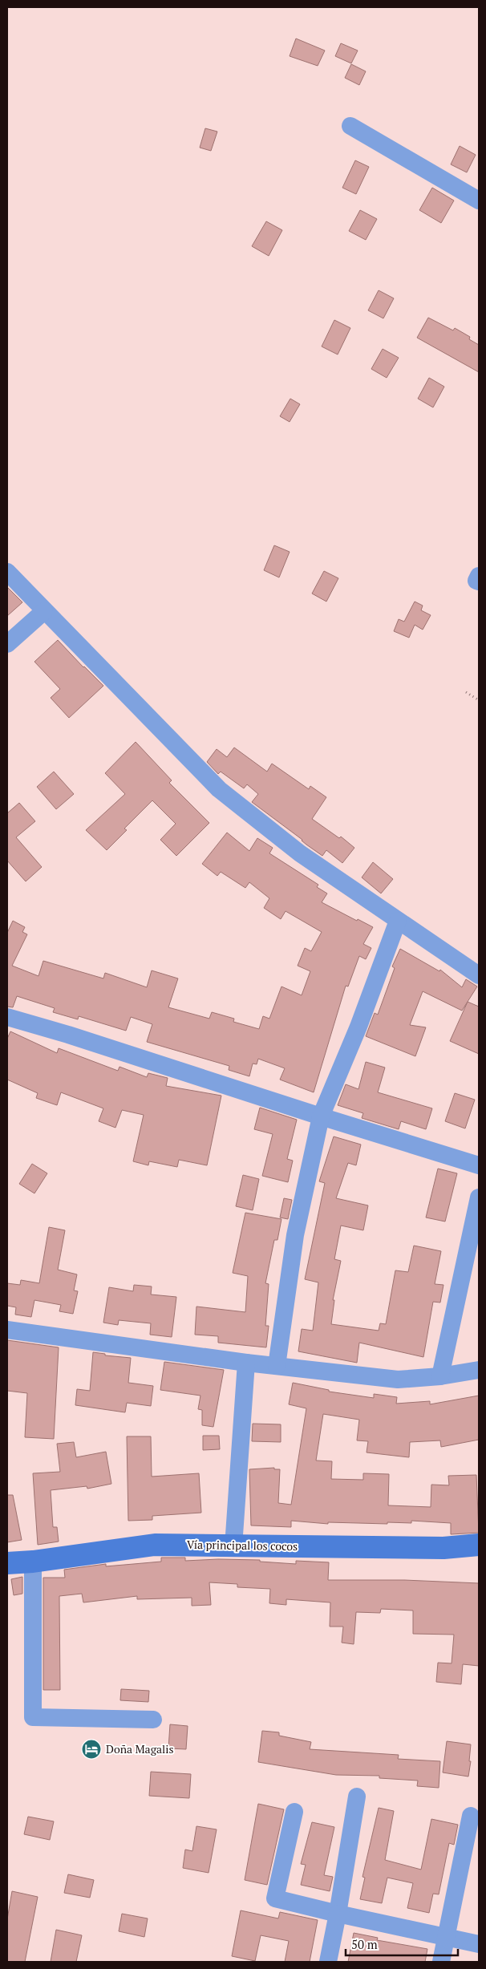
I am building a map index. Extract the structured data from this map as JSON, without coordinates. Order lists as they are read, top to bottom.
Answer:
{
  "streets": {
    "street": ["Vía principal los cocos"]
  },
  "places": {
    "hotel": ["Doña Magalis"]
  },
  "scale_bar": "50 m"
}
